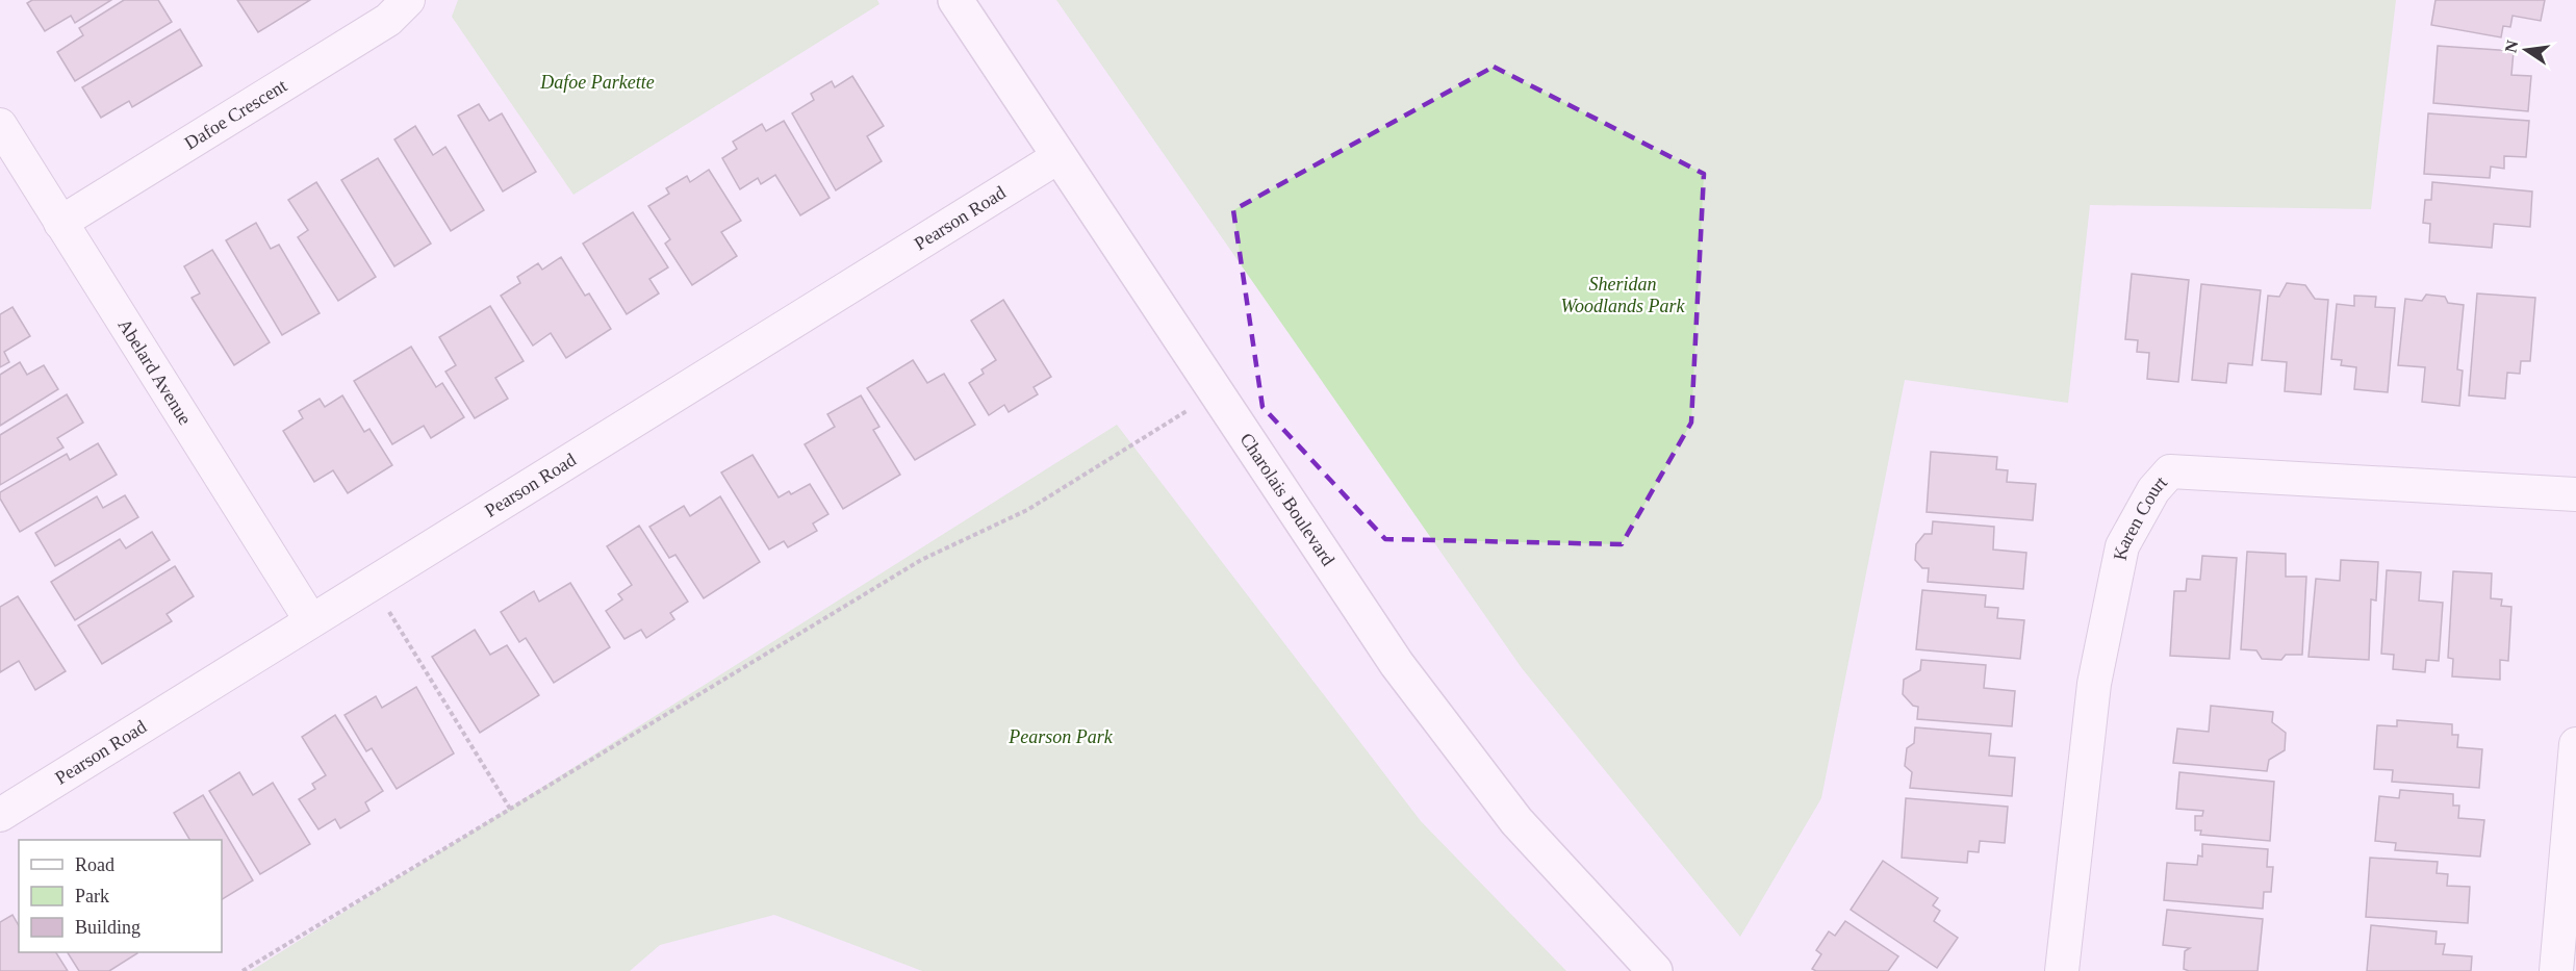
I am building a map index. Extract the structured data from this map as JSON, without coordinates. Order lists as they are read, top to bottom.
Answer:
{
  "streets": {
    "street": [
      "Dafoe Crescent",
      "Pearson Road",
      "Abelard Avenue",
      "Charolais Boulevard",
      "Karen Court"
    ]
  },
  "crossings": [
    ["Dafoe Crescent", "Abelard Avenue"],
    ["Pearson Road", "Abelard Avenue"],
    ["Pearson Road", "Charolais Boulevard"]
  ],
  "parks": ["Dafoe Parkette", "Sheridan Woodlands Park", "Pearson Park"],
  "legend": ["Road", "Park", "Building"],
  "north": "left"
}
